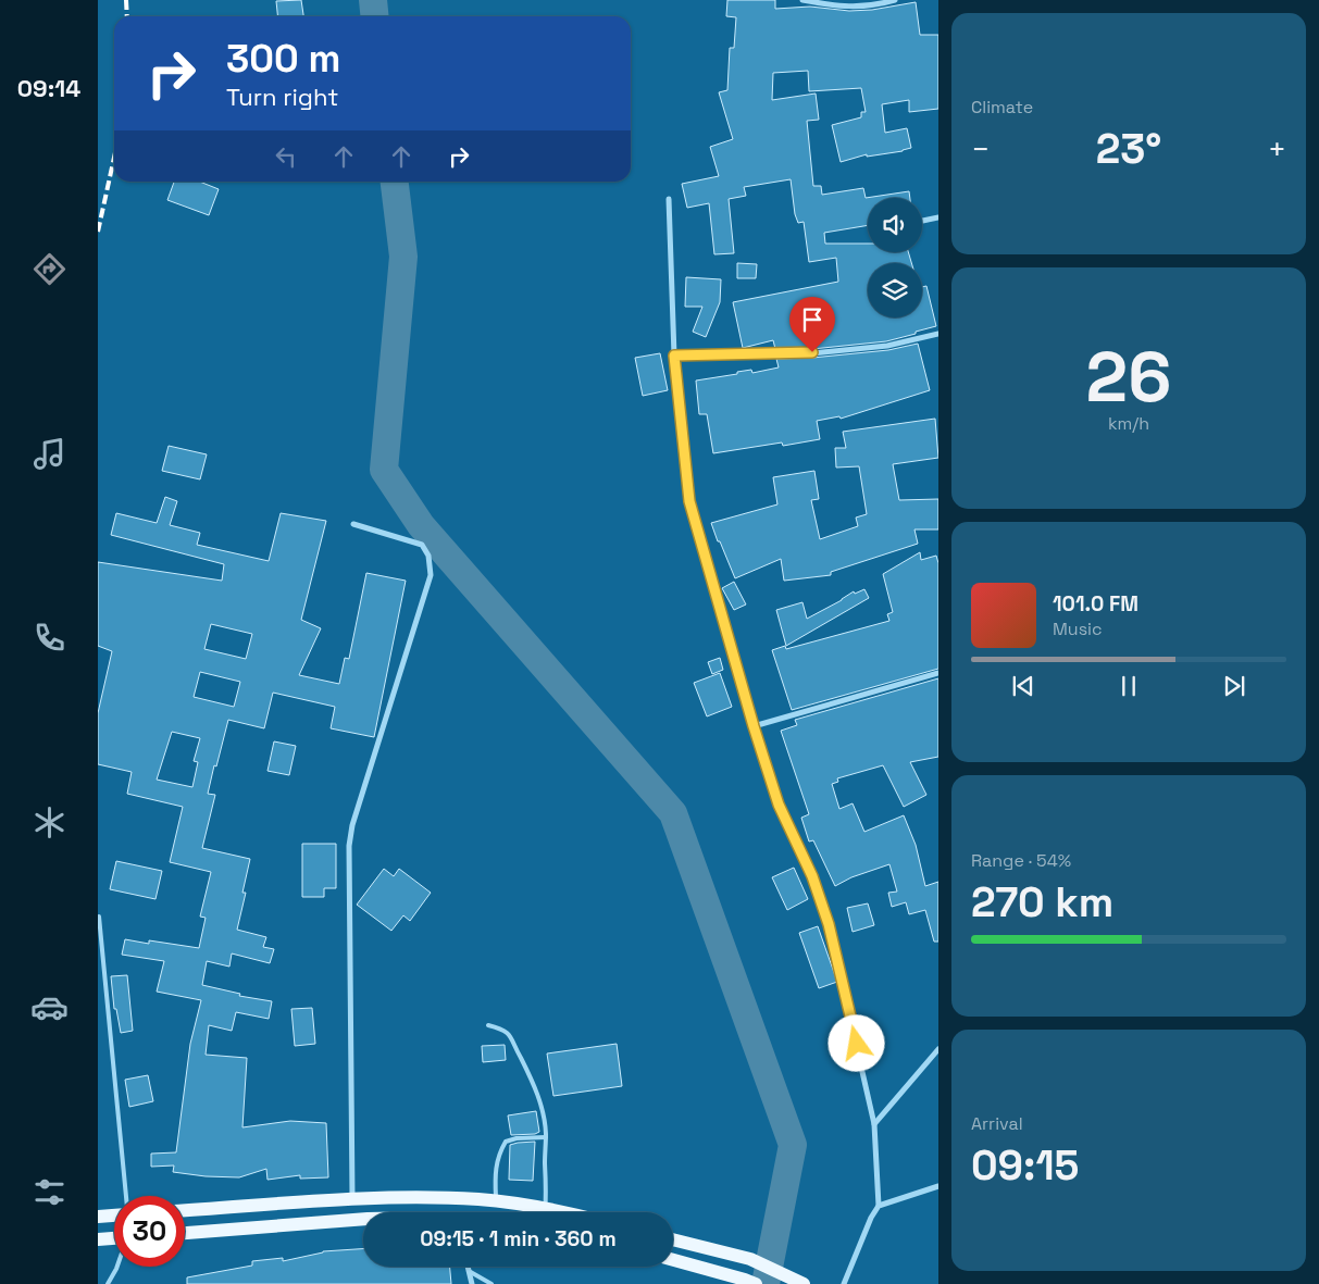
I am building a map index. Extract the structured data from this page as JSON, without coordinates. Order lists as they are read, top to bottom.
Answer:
{
  "page": {
    "tabs": "09:14",
    "tile": [
      "Climate",
      ["26", "km/h"],
      ["Range · 54%", "270 km"],
      ["Arrival", "09:15"]
    ],
    "turn": ["300 m", "Turn right"],
    "heat": ["−", "23°", "+"],
    "song": ["101.0 FM", "Music"],
    "limit": "30",
    "trip": "09:15 · 1 min · 360 m"
  }
}
